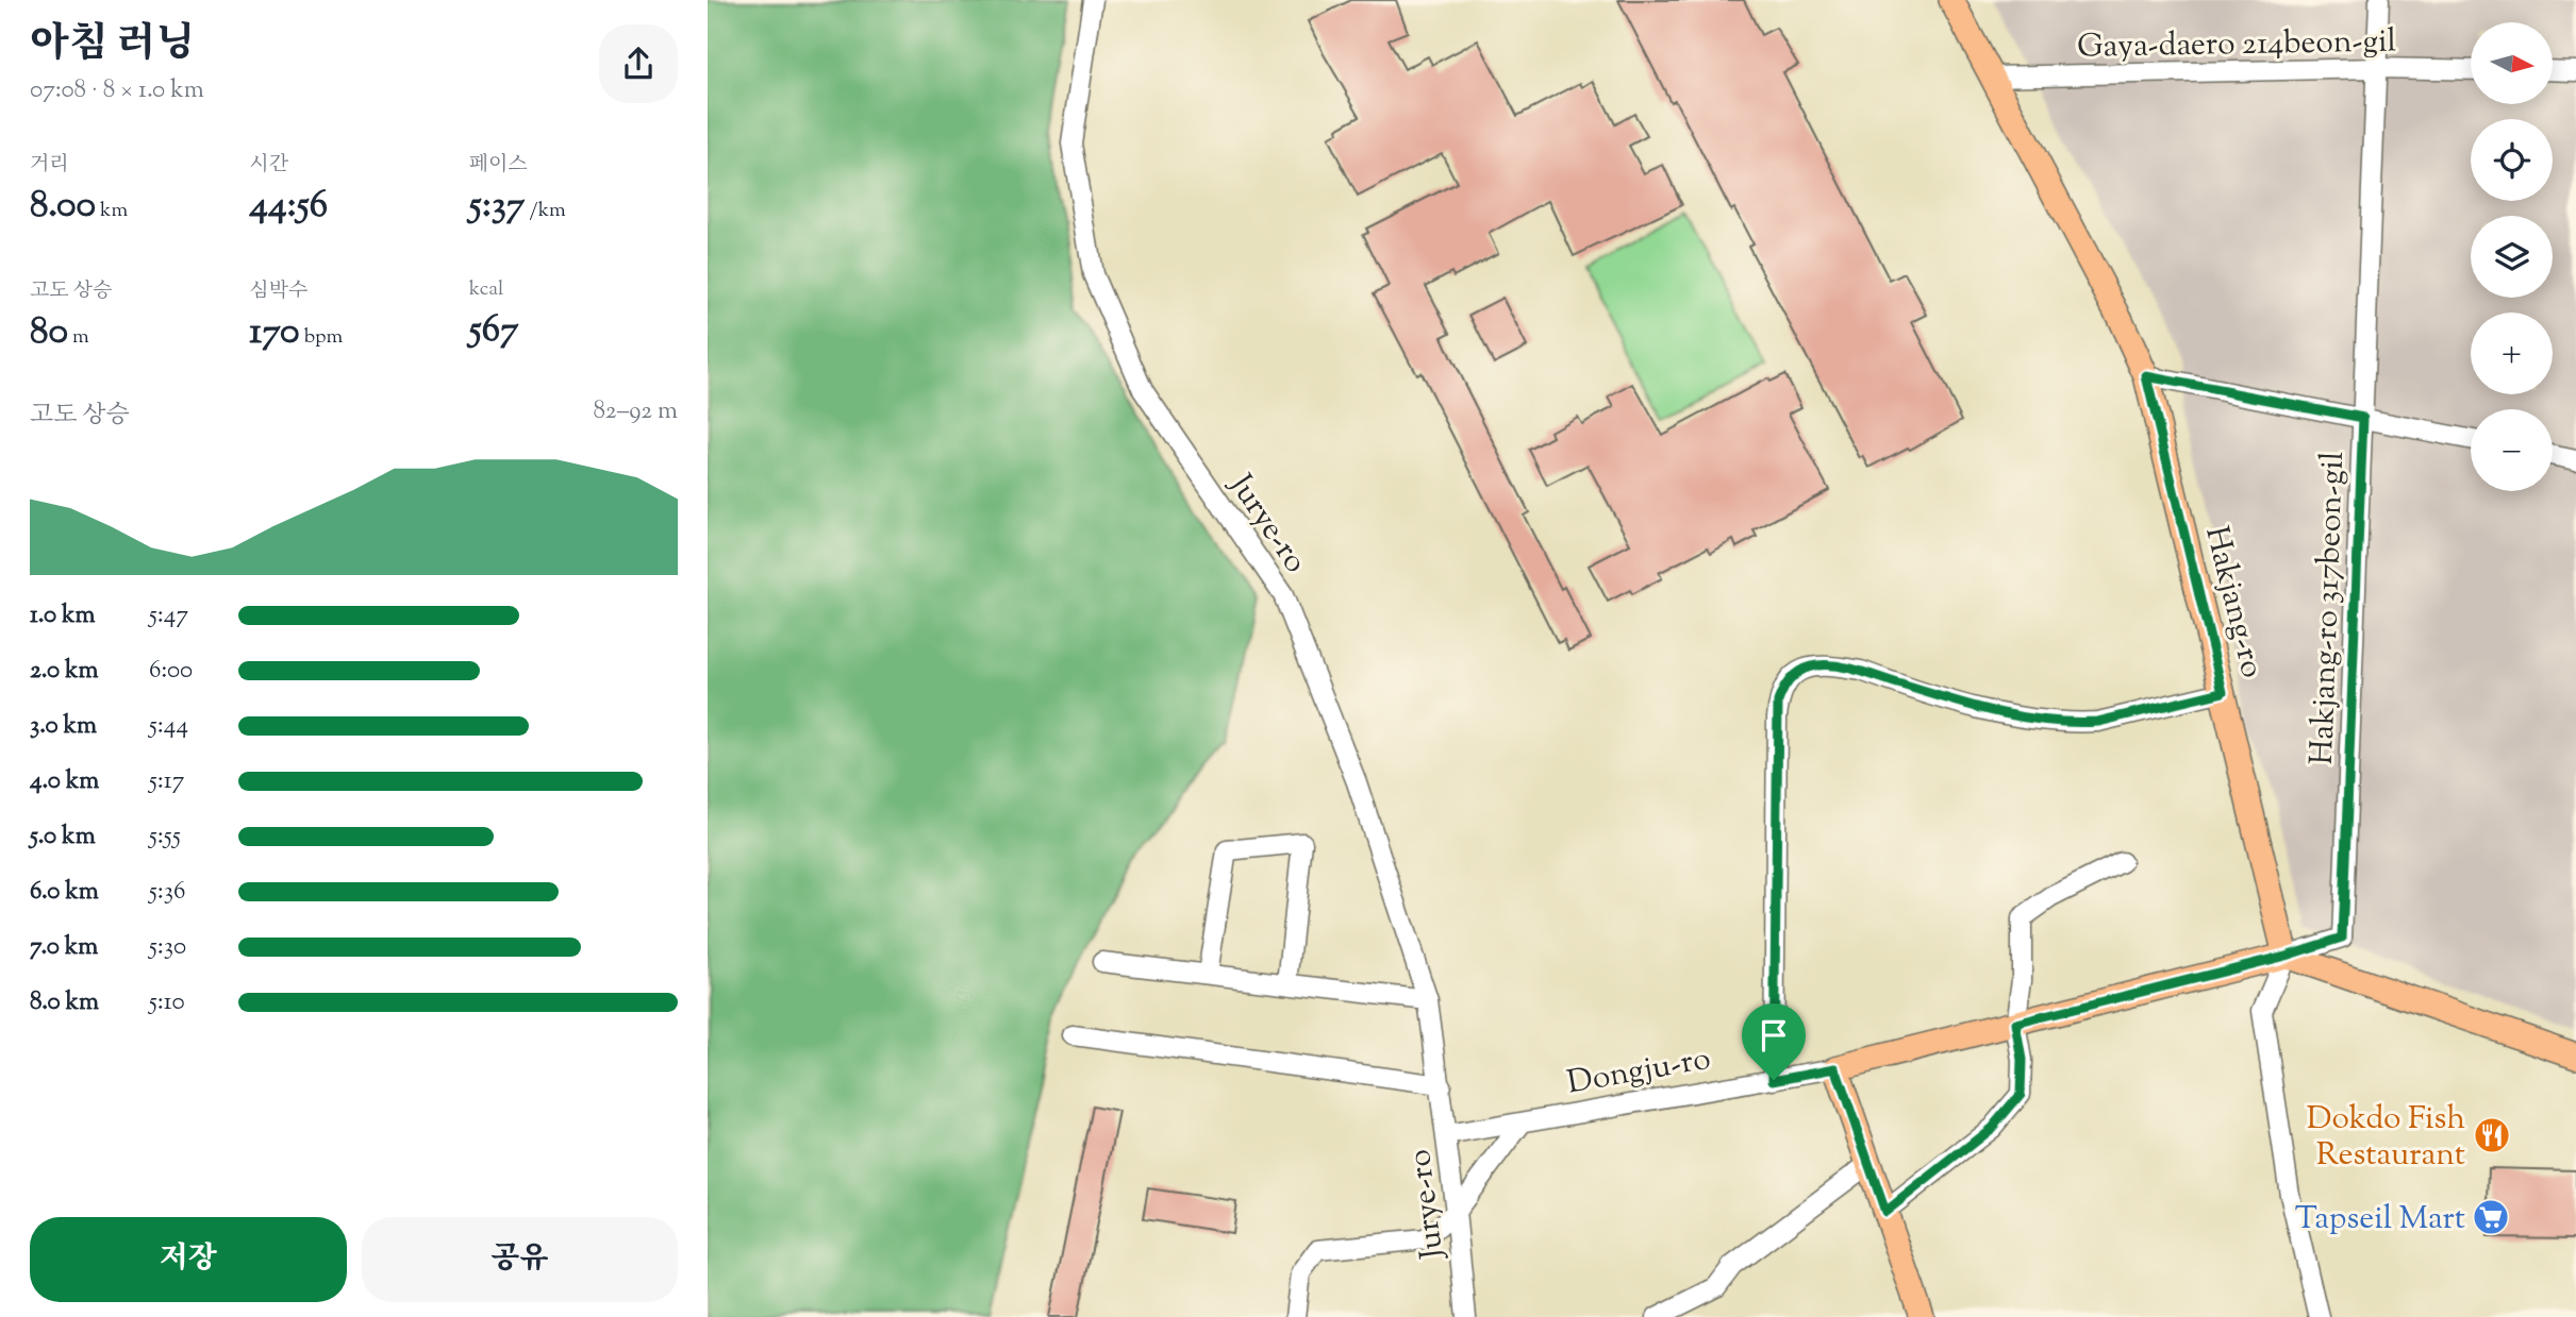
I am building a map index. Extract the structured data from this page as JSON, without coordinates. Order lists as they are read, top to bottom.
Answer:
{
  "streets": {
    "main road": ["Hakjang-ro", "Dongju-ro"],
    "street": ["Gaya-daero 214beon-gil", "Jurye-ro", "Hakjang-ro 317beon-gil"]
  },
  "crossings": [
    ["Gaya-daero 214beon-gil", "Hakjang-ro"],
    ["Gaya-daero 214beon-gil", "Hakjang-ro 317beon-gil"],
    ["Jurye-ro", "Dongju-ro"],
    ["Hakjang-ro", "Hakjang-ro 317beon-gil"],
    ["Hakjang-ro", "Dongju-ro"],
    ["Hakjang-ro 317beon-gil", "Dongju-ro"]
  ],
  "places": {
    "restaurant": ["Dokdo Fish Restaurant"],
    "supermarket": ["Tapseil Mart"]
  },
  "north": "right",
  "page": {
    "heading": ["아침 러닝", "07:08 · 8 × 1.0 km"],
    "map_buttons": ["+", "−"],
    "stats": [
      ["거리", "8.00 km"],
      ["시간", "44:56"],
      ["페이스", "5:37 /km"],
      ["고도 상승", "80 m"],
      ["심박수", "170 bpm"],
      ["kcal", "567"]
    ],
    "chart": ["고도 상승", "82–92 m"],
    "list": [
      {
        "name": "1.0 km",
        "note": "5:47"
      },
      {
        "name": "2.0 km",
        "note": "6:00"
      },
      {
        "name": "3.0 km",
        "note": "5:44"
      },
      {
        "name": "4.0 km",
        "note": "5:17"
      },
      {
        "name": "5.0 km",
        "note": "5:55"
      },
      {
        "name": "6.0 km",
        "note": "5:36"
      },
      {
        "name": "7.0 km",
        "note": "5:30"
      },
      {
        "name": "8.0 km",
        "note": "5:10"
      }
    ],
    "buttons": ["저장", "공유"]
  }
}
